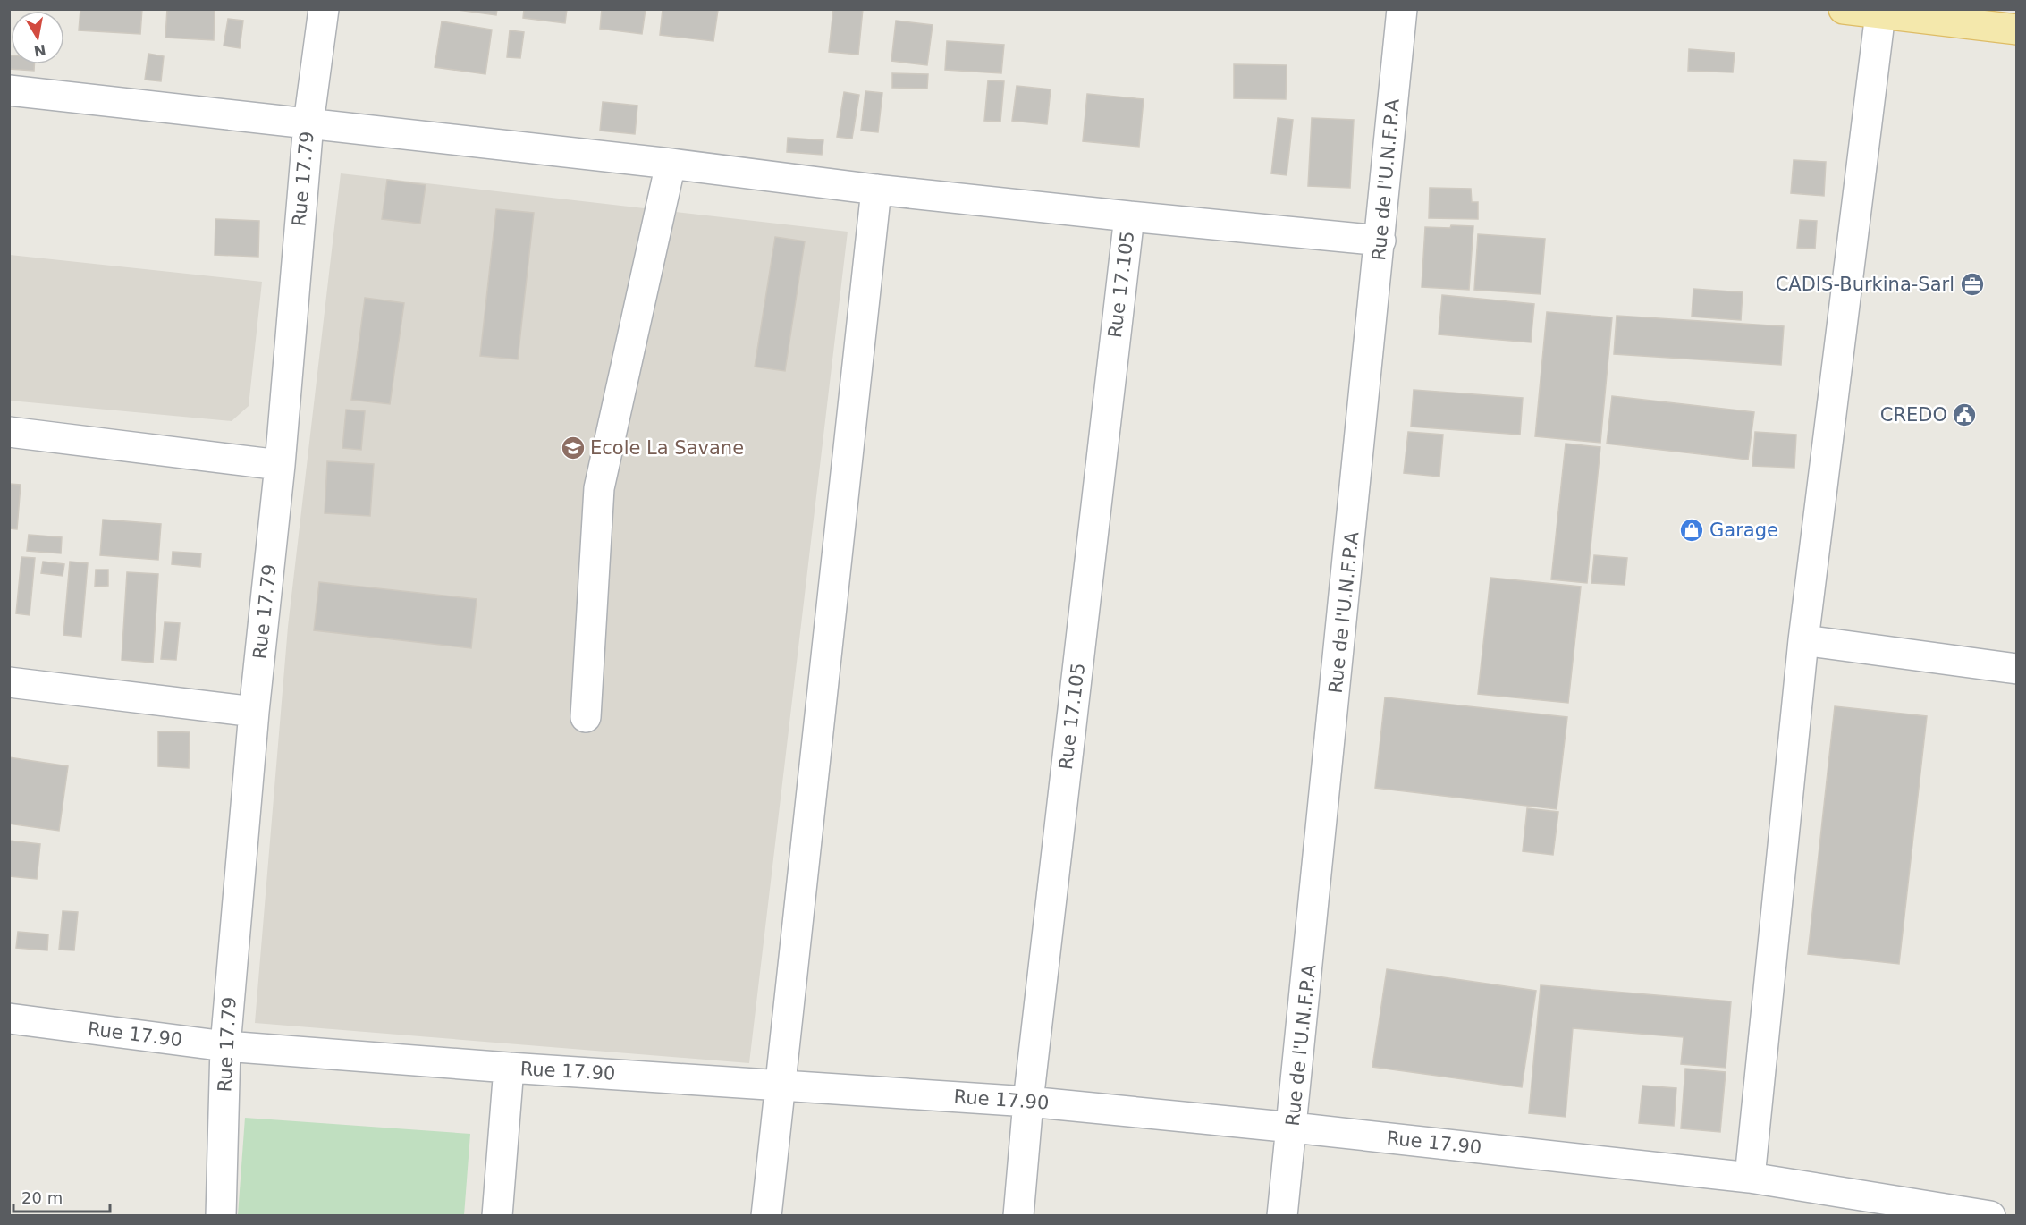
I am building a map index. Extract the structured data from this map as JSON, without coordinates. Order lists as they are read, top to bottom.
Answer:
{
  "streets": {
    "street": [
      "Rue 17.79",
      "Rue de l'U.N.F.P.A",
      "Rue 17.105",
      "Rue 17.90"
    ]
  },
  "crossings": [
    ["Rue 17.79", "Rue 17.90"],
    ["Rue de l'U.N.F.P.A", "Rue 17.90"],
    ["Rue 17.105", "Rue 17.90"]
  ],
  "places": {
    "office": ["CADIS-Burkina-Sarl"],
    "public building": ["CREDO"],
    "school or university": ["Ecole La Savane"],
    "shop": ["Garage"]
  },
  "scale_bar": "20 m",
  "north": "bottom"
}
